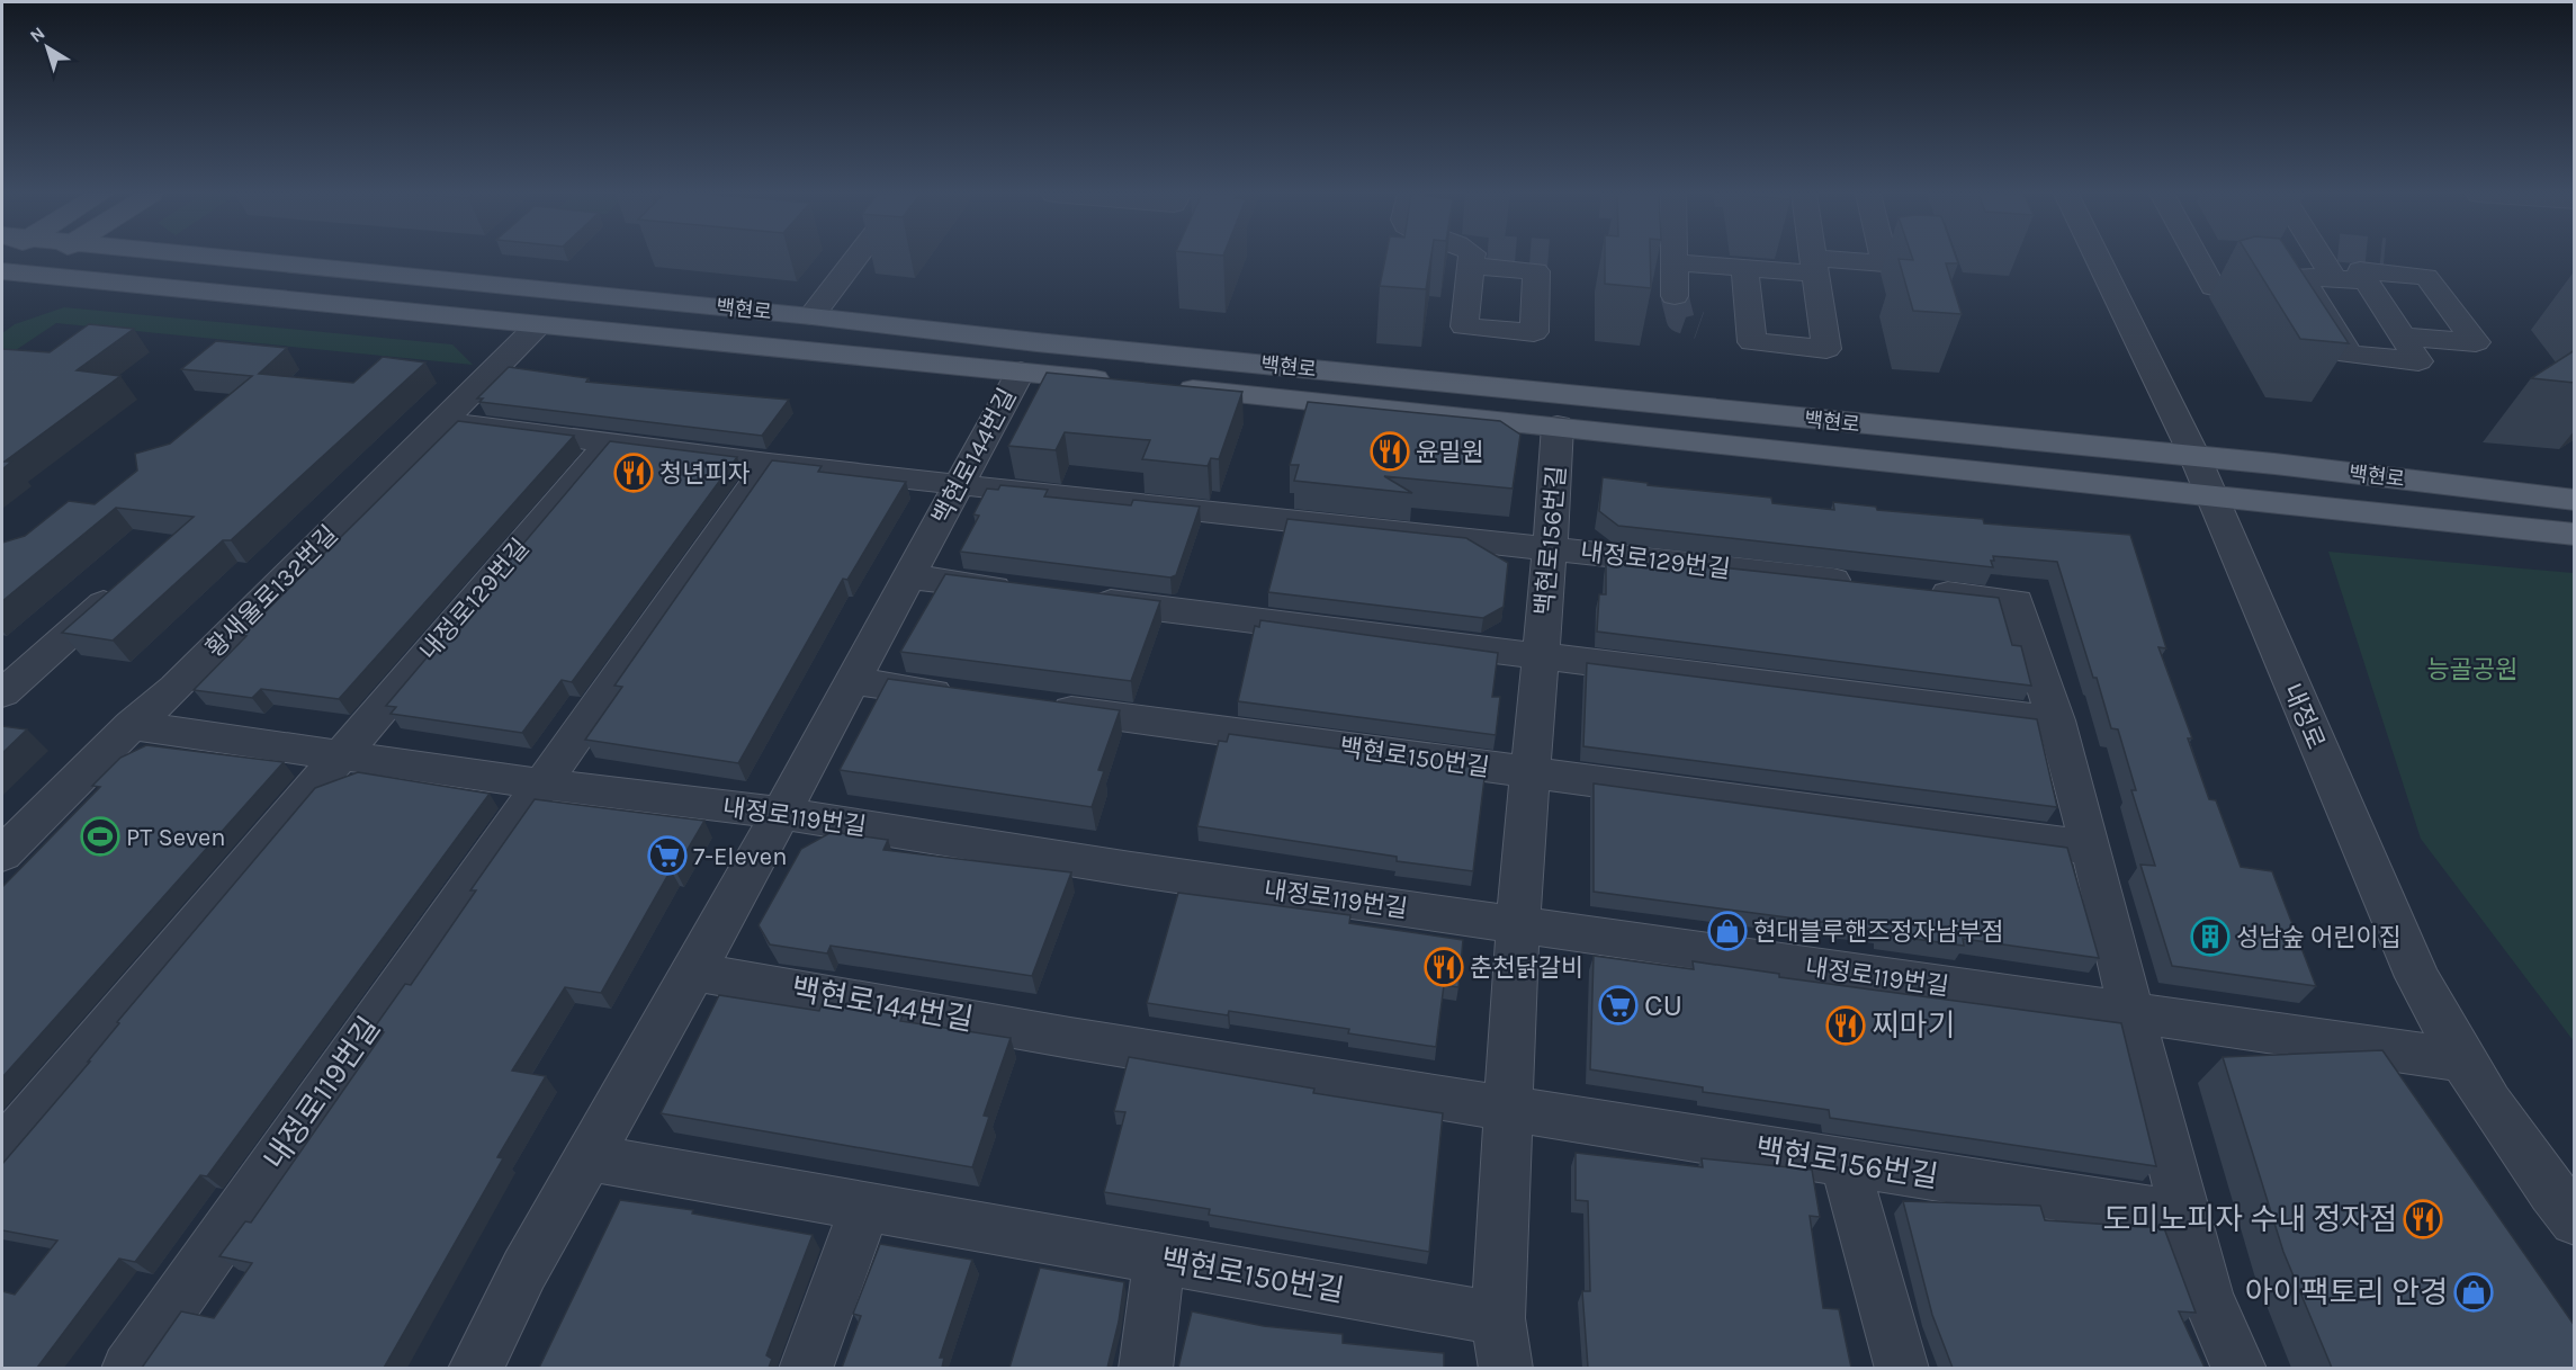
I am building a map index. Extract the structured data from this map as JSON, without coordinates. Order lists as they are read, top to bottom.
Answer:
{
  "streets": {
    "main road": ["백현로"],
    "street": [
      "백현로144번길",
      "백현로156번길",
      "내정로129번길",
      "황새울로132번길",
      "내정로",
      "백현로150번길",
      "내정로119번길"
    ]
  },
  "crossings": [
    ["백현로", "백현로144번길"],
    ["백현로", "백현로156번길"],
    ["백현로", "황새울로132번길"],
    ["백현로", "내정로"],
    ["백현로144번길", "백현로156번길"],
    ["백현로144번길", "내정로129번길"],
    ["백현로144번길", "내정로119번길"],
    ["백현로156번길", "내정로129번길"],
    ["백현로156번길", "백현로150번길"],
    ["백현로156번길", "내정로119번길"],
    ["내정로129번길", "황새울로132번길"],
    ["내정로129번길", "내정로119번길"],
    ["황새울로132번길", "내정로119번길"],
    ["내정로", "내정로119번길"]
  ],
  "parks": ["능골공원"],
  "places": {
    "restaurant": [
      "윤밀원",
      "청년피자",
      "춘천닭갈비",
      "찌마기",
      "도미노피자 수내 정자점"
    ],
    "sports": ["PT Seven"],
    "supermarket": ["7-Eleven", "CU"],
    "shop": ["현대블루핸즈정자남부점", "아이팩토리 안경"],
    "building": ["성남숲 어린이집"]
  },
  "north": "top left"
}
